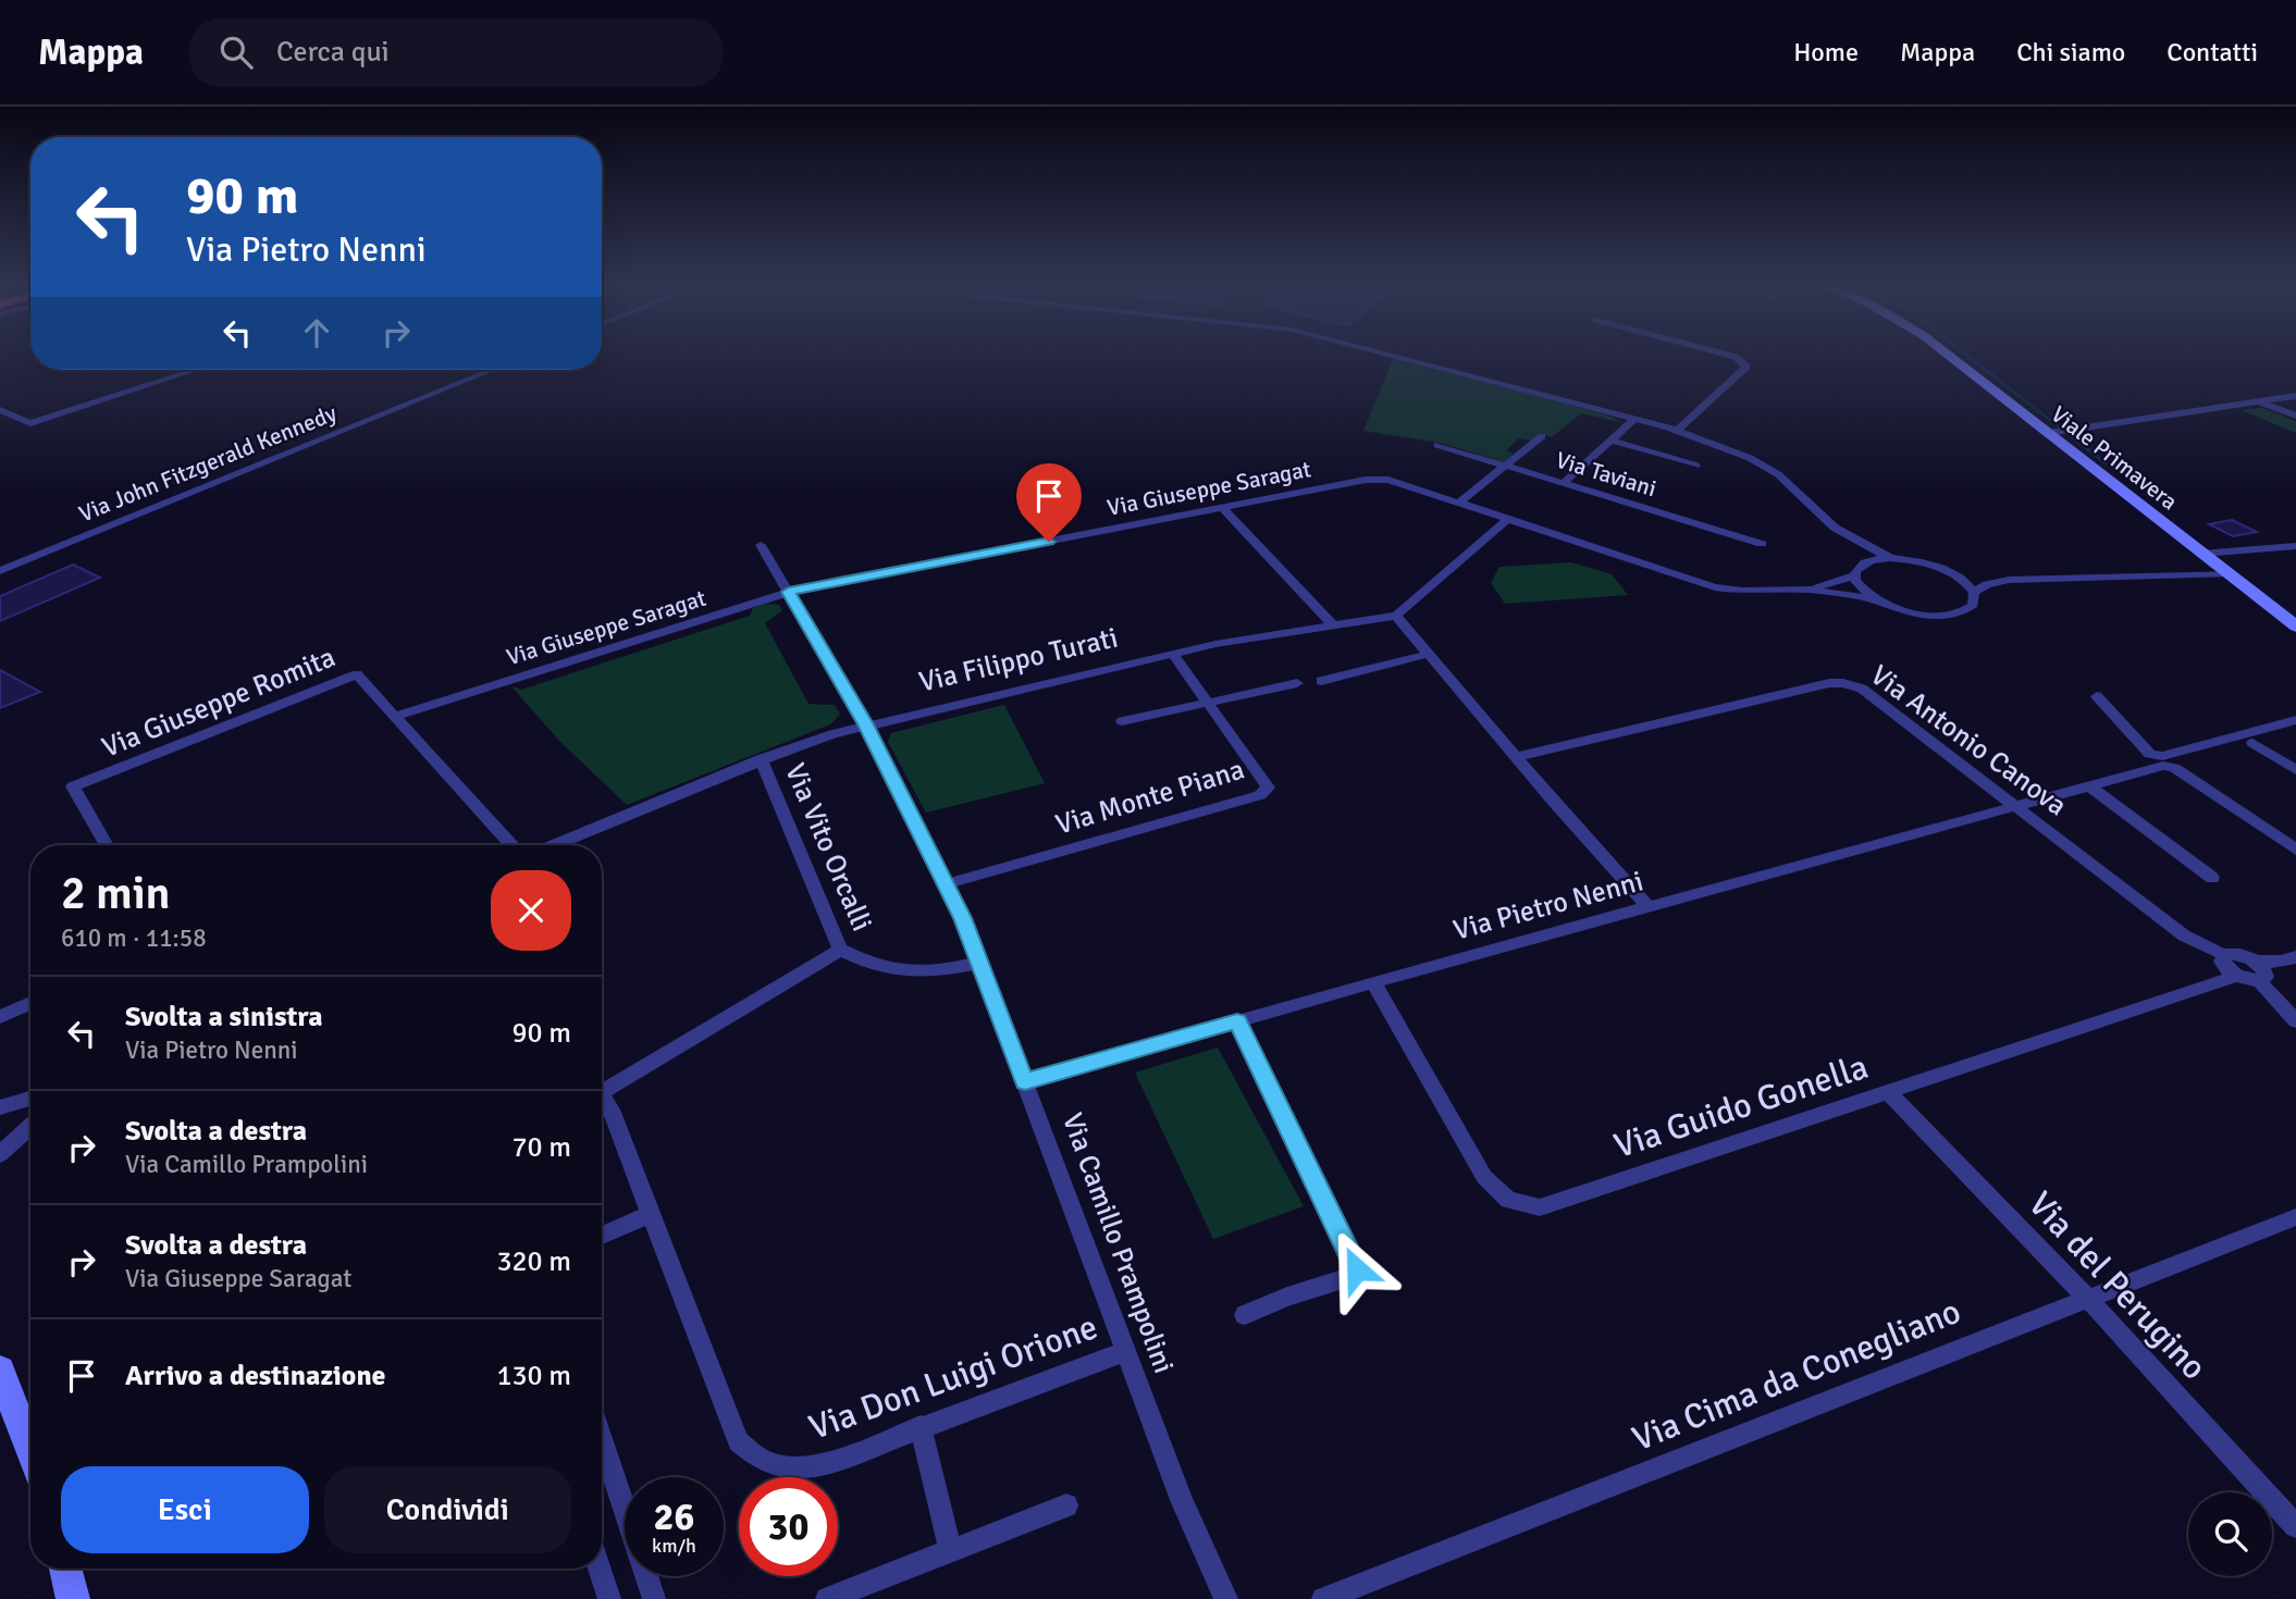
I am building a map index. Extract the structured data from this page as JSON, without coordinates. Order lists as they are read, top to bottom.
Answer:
{
  "streets": {
    "main road": ["Viale Primavera"],
    "street": [
      "Via John Fitzgerald Kennedy",
      "Via Taviani",
      "Via Giuseppe Saragat",
      "Via Filippo Turati",
      "Via Giuseppe Romita",
      "Via Antonio Canova",
      "Via Monte Piana",
      "Via Vito Orcalli",
      "Via Pietro Nenni",
      "Via Guido Gonella",
      "Via Camillo Prampolini",
      "Via del Perugino",
      "Via Cima da Conegliano",
      "Via Don Luigi Orione"
    ]
  },
  "crossings": [
    ["Via Giuseppe Saragat", "Via Giuseppe Romita"],
    ["Via Giuseppe Saragat", "Via Camillo Prampolini"],
    ["Via Filippo Turati", "Via Monte Piana"],
    ["Via Filippo Turati", "Via Vito Orcalli"],
    ["Via Filippo Turati", "Via Camillo Prampolini"],
    ["Via Antonio Canova", "Via Pietro Nenni"],
    ["Via Monte Piana", "Via Camillo Prampolini"],
    ["Via Vito Orcalli", "Via Camillo Prampolini"],
    ["Via Pietro Nenni", "Via Guido Gonella"],
    ["Via Pietro Nenni", "Via Camillo Prampolini"],
    ["Via Guido Gonella", "Via del Perugino"],
    ["Via Camillo Prampolini", "Via Don Luigi Orione"],
    ["Via del Perugino", "Via Cima da Conegliano"]
  ],
  "page": {
    "header": "Mappa",
    "search": "Cerca qui",
    "nav": [
      "Home",
      "Mappa",
      "Chi siamo",
      "Contatti"
    ],
    "turn": ["90 m", "Via Pietro Nenni"],
    "heading": ["2 min", "610 m · 11:58"],
    "list": [
      {
        "name": "Svolta a sinistra",
        "note": "Via Pietro Nenni",
        "value": "90 m"
      },
      {
        "name": "Svolta a destra",
        "note": "Via Camillo Prampolini",
        "value": "70 m"
      },
      {
        "name": "Svolta a destra",
        "note": "Via Giuseppe Saragat",
        "value": "320 m"
      },
      {
        "name": "Arrivo a destinazione",
        "value": "130 m"
      }
    ],
    "buttons": ["Esci", "Condividi"],
    "speed": "26 km/h",
    "limit": "30"
  }
}
